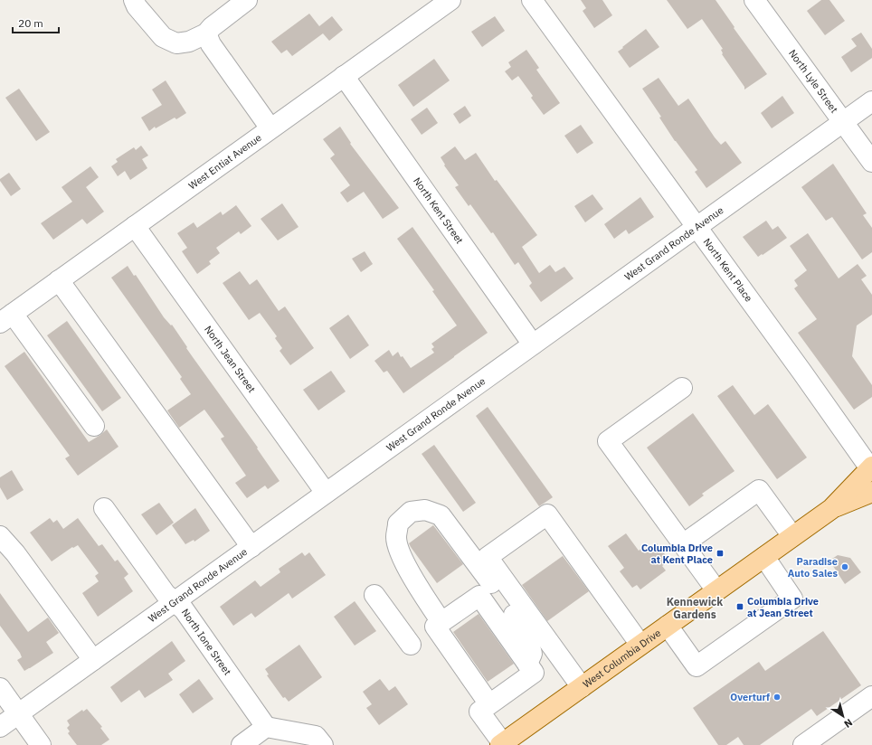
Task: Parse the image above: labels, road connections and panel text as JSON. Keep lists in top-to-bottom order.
{
  "streets": {
    "main road": ["West Columbia Drive"],
    "street": [
      "North Lyle Street",
      "West Entiat Avenue",
      "North Kent Street",
      "West Grand Ronde Avenue",
      "North Kent Place",
      "North Jean Street",
      "North Ione Street"
    ]
  },
  "crossings": [
    ["North Lyle Street", "West Grand Ronde Avenue"],
    ["West Entiat Avenue", "North Kent Street"],
    ["West Entiat Avenue", "North Jean Street"],
    ["North Kent Street", "West Grand Ronde Avenue"],
    ["West Grand Ronde Avenue", "North Kent Place"],
    ["West Grand Ronde Avenue", "North Jean Street"],
    ["West Grand Ronde Avenue", "North Ione Street"],
    ["North Kent Place", "West Columbia Drive"]
  ],
  "districts": ["Kennewick Gardens"],
  "places": {
    "transit": ["Columbia Drive at Kent Place", "Columbia Drive at Jean Street"],
    "other": ["Paradise Auto Sales", "Overturf"]
  },
  "scale_bar": "20 m",
  "north": "bottom right"
}
